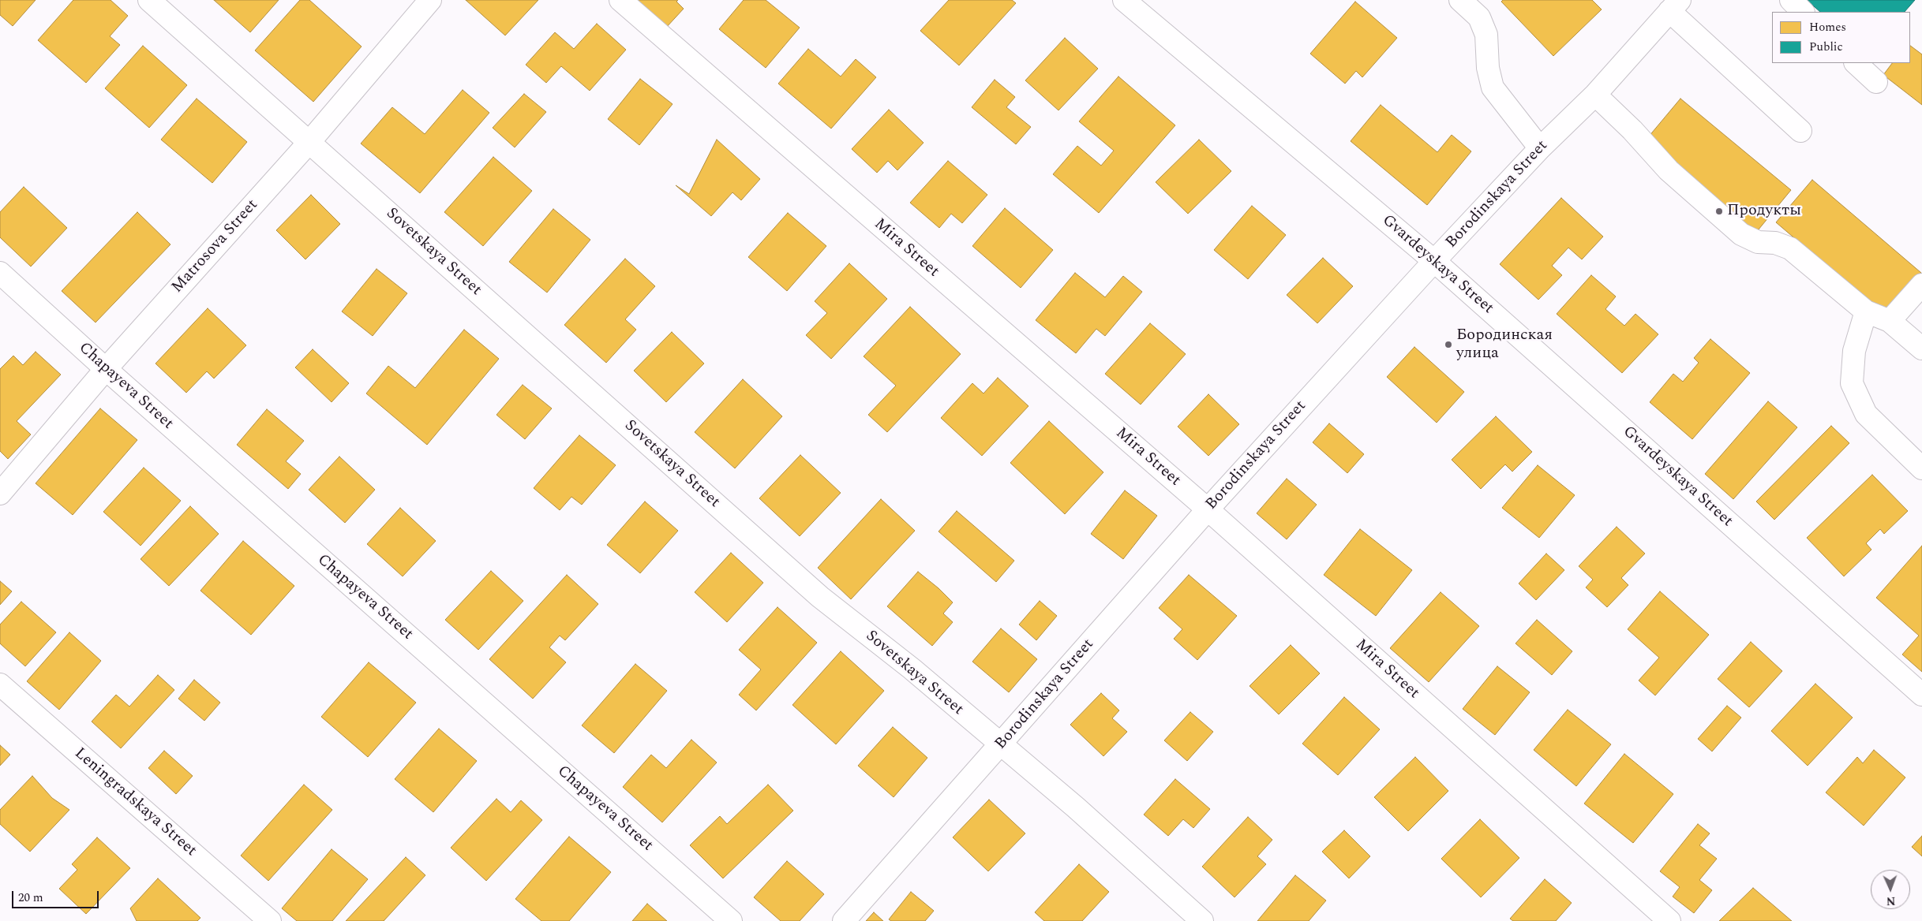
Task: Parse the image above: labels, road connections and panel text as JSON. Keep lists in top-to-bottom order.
{
  "streets": {
    "street": [
      "Borodinskaya Street",
      "Matrosova Street",
      "Mira Street",
      "Sovetskaya Street",
      "Gvardeyskaya Street",
      "Chapayeva Street",
      "Leningradskaya Street"
    ]
  },
  "crossings": [
    ["Borodinskaya Street", "Mira Street"],
    ["Borodinskaya Street", "Sovetskaya Street"],
    ["Borodinskaya Street", "Gvardeyskaya Street"],
    ["Matrosova Street", "Sovetskaya Street"],
    ["Matrosova Street", "Chapayeva Street"]
  ],
  "places": ["Продукты", "Бородинская улица"],
  "legend": ["Homes", "Public"],
  "scale_bar": "20 m",
  "north": "bottom"
}
